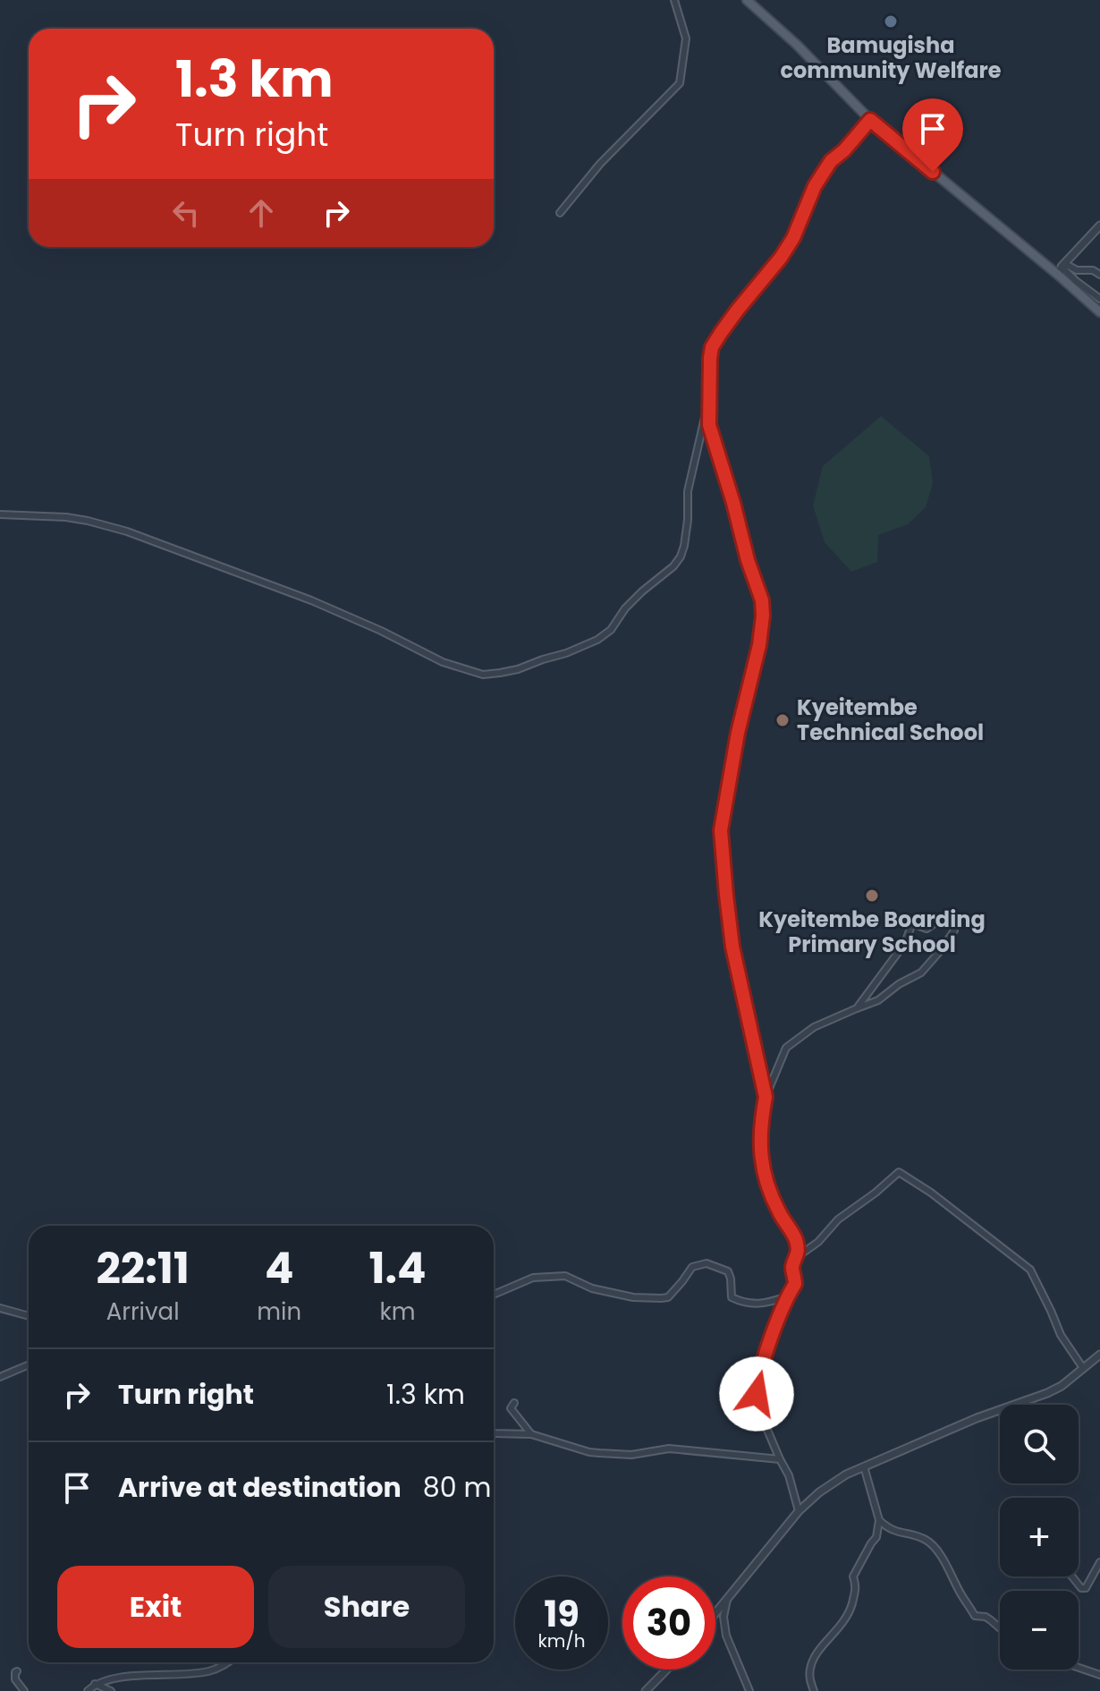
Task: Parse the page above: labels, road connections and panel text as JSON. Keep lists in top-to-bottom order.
{
  "places": ["Bamugisha community Welfare", "Kyeitembe Technical School", "Kyeitembe Boarding Primary School"],
  "page": {
    "turn": ["1.3 km", "Turn right"],
    "eta": [
      "22:11",
      "Arrival",
      "4",
      "min",
      "1.4",
      "km"
    ],
    "list": [
      {
        "name": "Turn right",
        "value": "1.3 km"
      },
      {
        "name": "Arrive at destination",
        "value": "80 m"
      }
    ],
    "map_buttons": ["+", "−"],
    "buttons": ["Exit", "Share"],
    "speed": "19 km/h",
    "limit": "30"
  }
}
